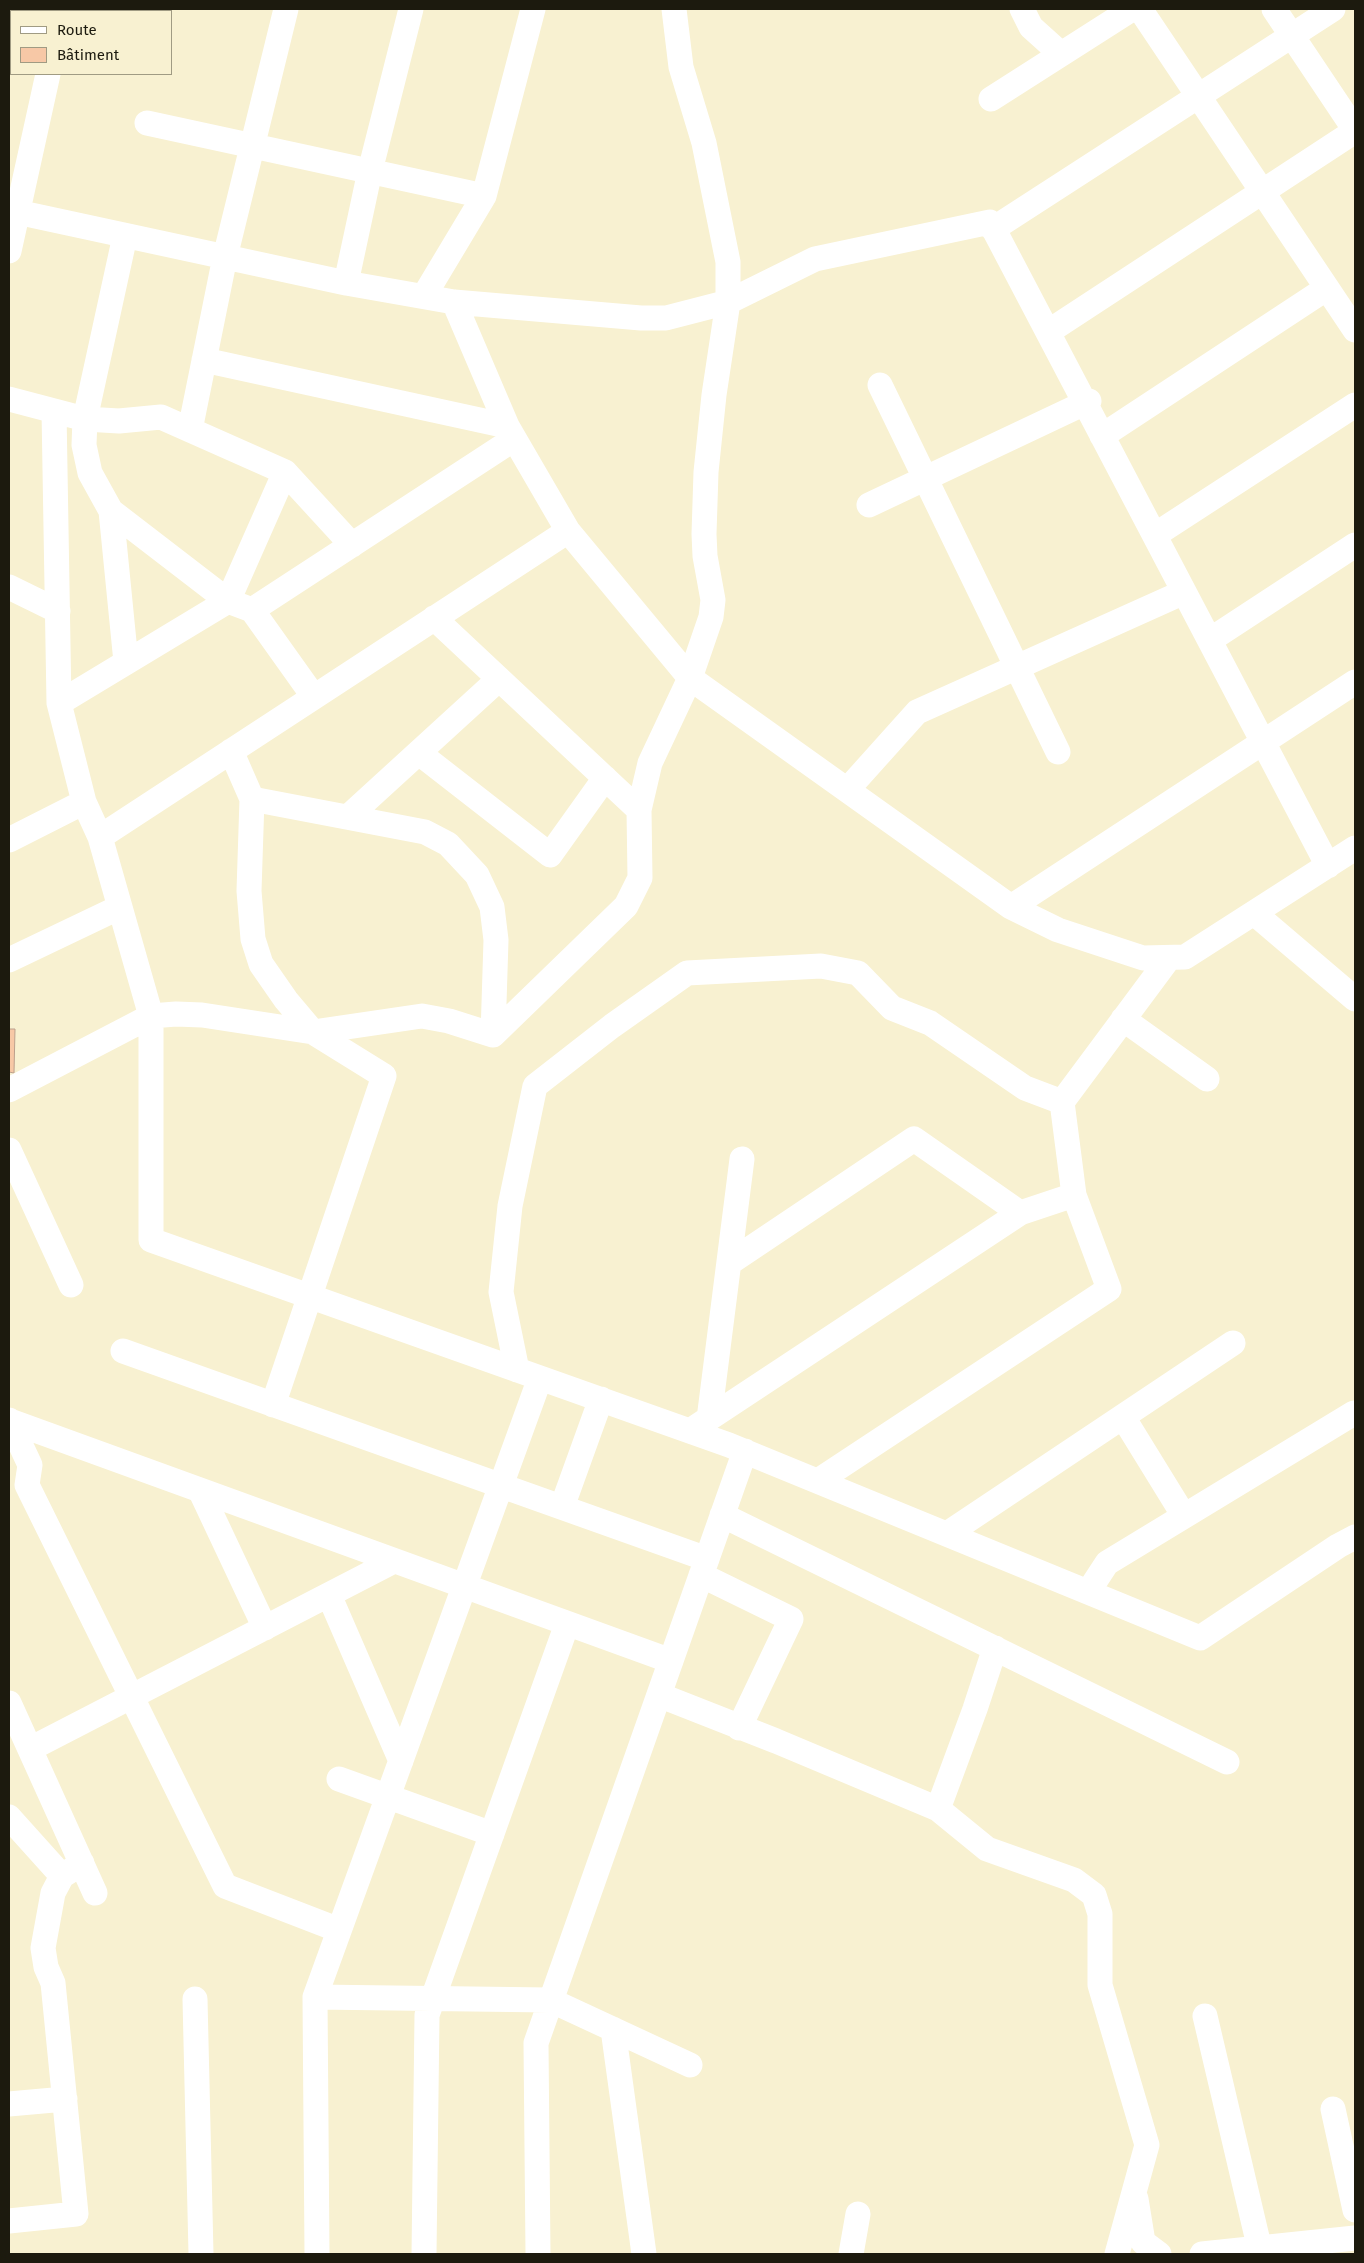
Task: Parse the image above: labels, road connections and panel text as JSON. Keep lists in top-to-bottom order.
{
  "legend": ["Route", "Bâtiment"]
}
